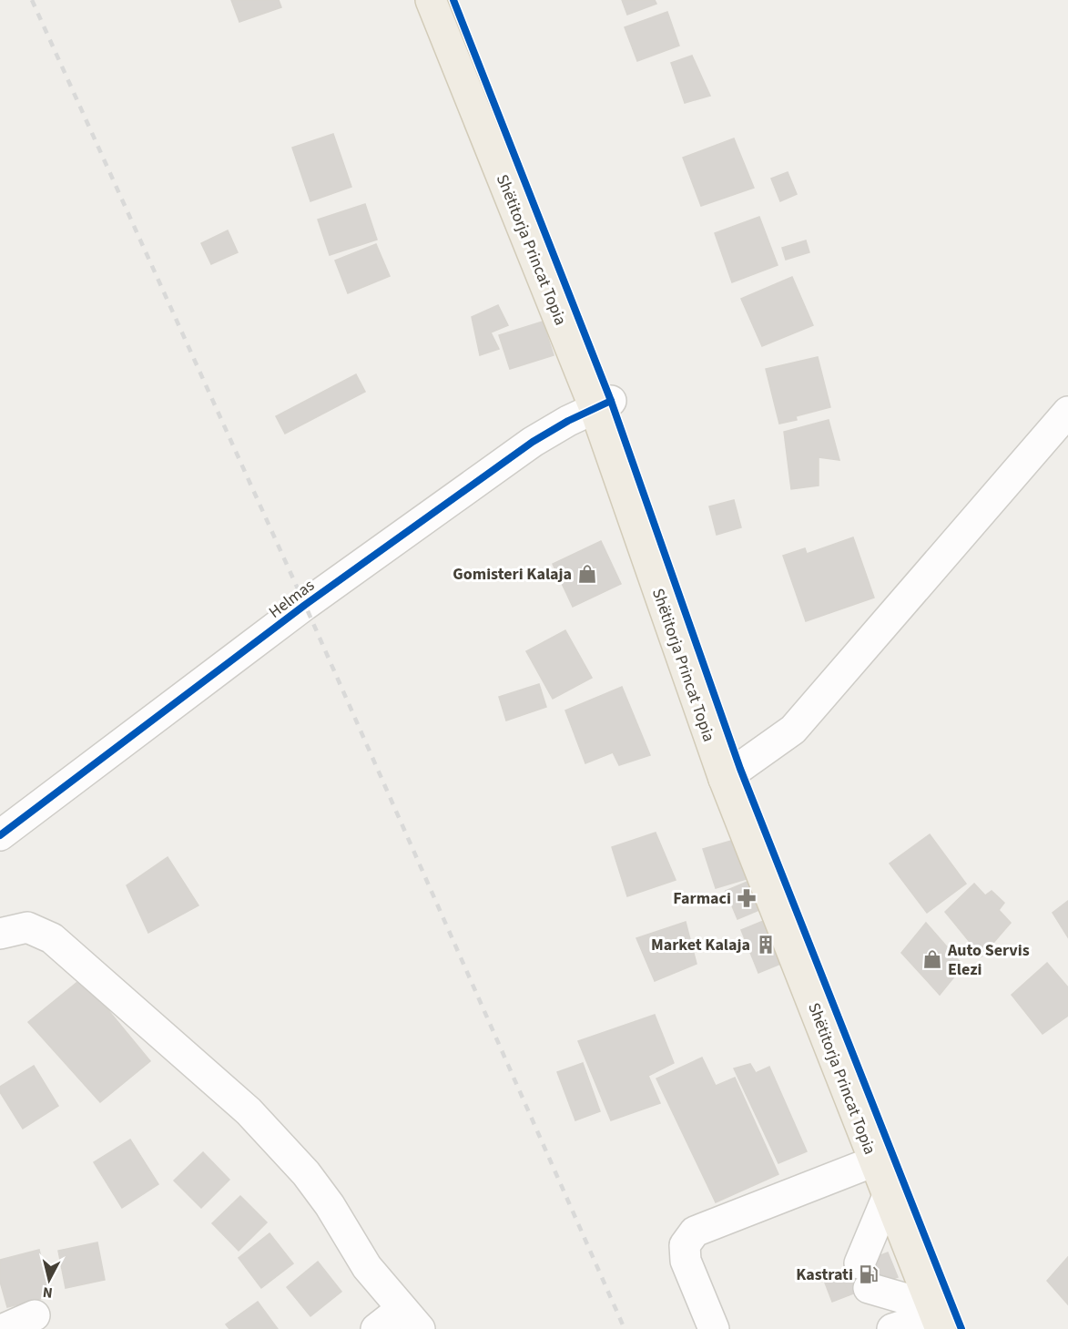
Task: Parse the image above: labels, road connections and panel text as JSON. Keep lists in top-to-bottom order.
{
  "streets": {
    "main road": ["Shëtitorja Princat Topia"],
    "street": ["Helmas"]
  },
  "crossings": [
    ["Shëtitorja Princat Topia", "Helmas"]
  ],
  "places": {
    "shop": ["Gomisteri Kalaja", "Auto Servis Elezi"],
    "pharmacy": ["Farmaci"],
    "building": ["Market Kalaja"],
    "fuel station": ["Kastrati"]
  },
  "north": "bottom"
}
